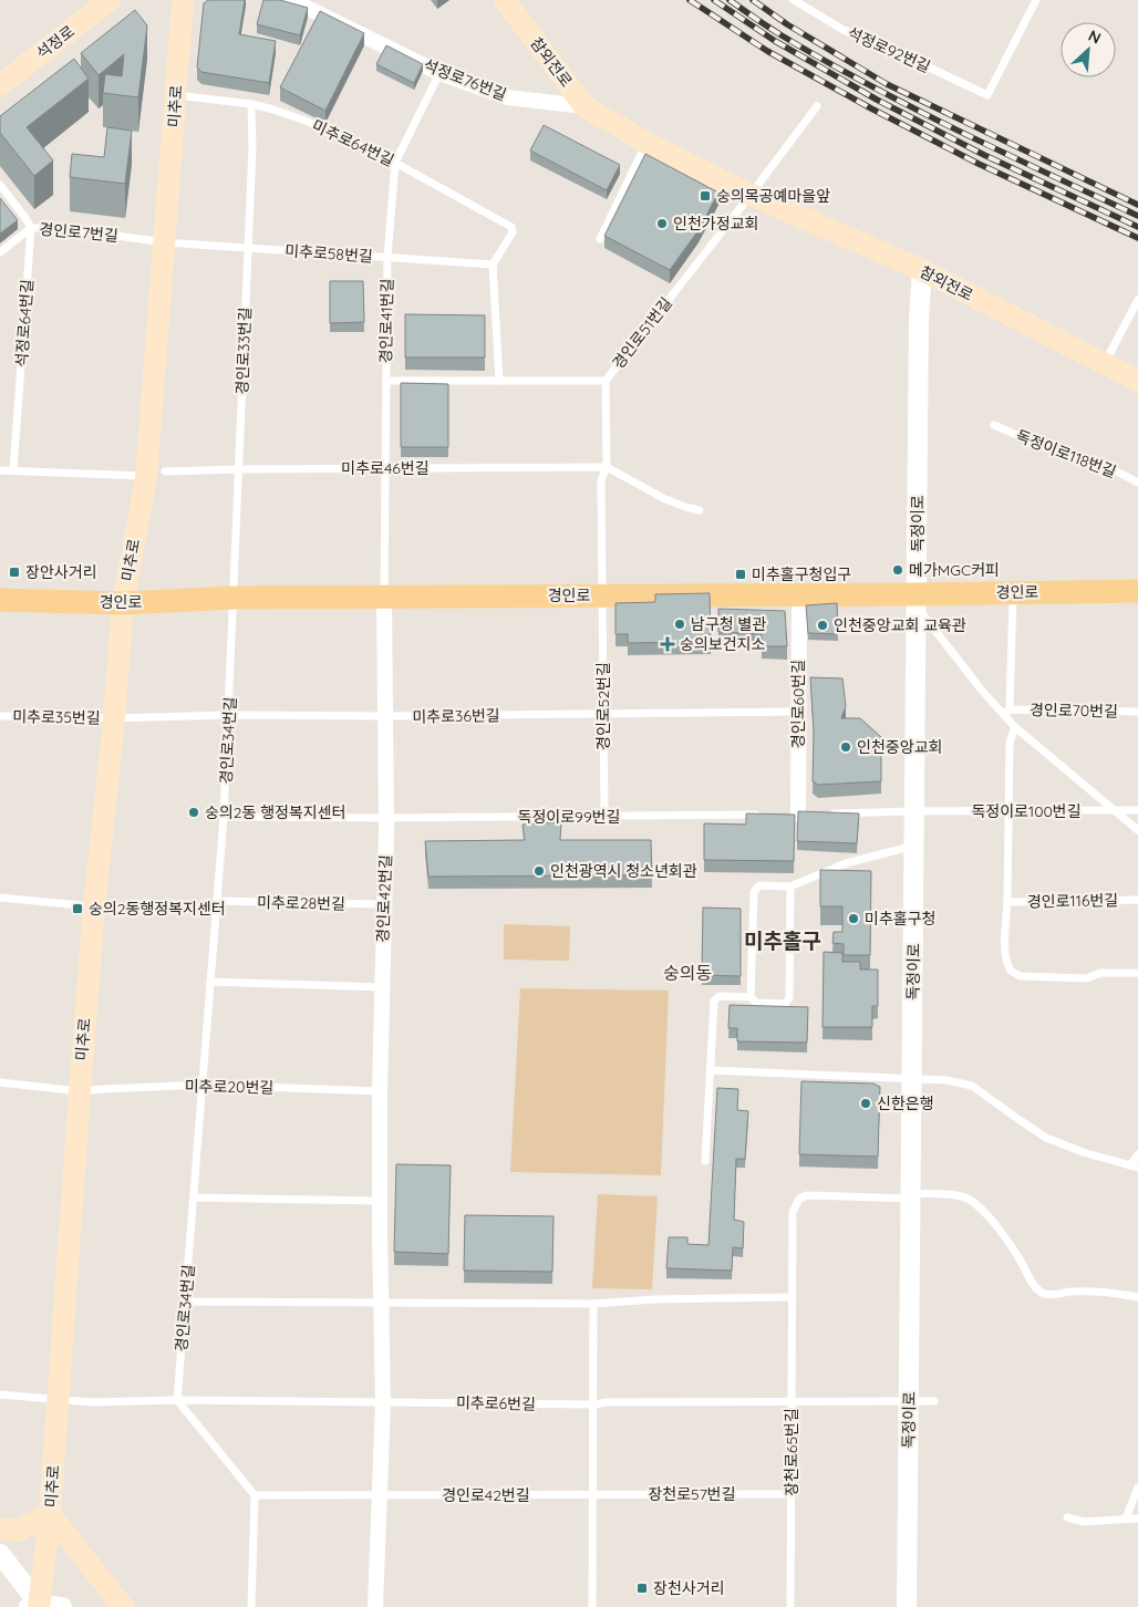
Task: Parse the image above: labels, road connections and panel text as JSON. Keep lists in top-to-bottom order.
{
  "streets": {
    "main road": [
      "석정로",
      "참외전로",
      "미추로",
      "경인로"
    ],
    "street": [
      "석정로76번길",
      "독정이로",
      "경인로60번길",
      "경인로42번길"
    ],
    "lane": [
      "석정로92번길",
      "미추로64번길",
      "경인로7번길",
      "미추로58번길",
      "경인로41번길",
      "석정로64번길",
      "경인로51번길",
      "경인로33번길",
      "독정이로118번길",
      "미추로46번길",
      "경인로52번길",
      "경인로70번길",
      "미추로36번길",
      "미추로35번길",
      "경인로34번길",
      "독정이로100번길",
      "독정이로99번길",
      "경인로116번길",
      "미추로28번길",
      "미추로20번길",
      "미추로6번길",
      "장천로65번길",
      "장천로57번길"
    ]
  },
  "crossings": [
    ["참외전로", "석정로76번길"],
    ["참외전로", "경인로51번길"],
    ["참외전로", "독정이로"],
    ["석정로76번길", "경인로41번길"],
    ["미추로", "미추로64번길"],
    ["미추로", "경인로7번길"],
    ["미추로", "미추로58번길"],
    ["미추로", "미추로46번길"],
    ["미추로", "경인로"],
    ["미추로", "미추로36번길"],
    ["미추로", "미추로35번길"],
    ["미추로", "미추로20번길"],
    ["미추로", "미추로6번길"],
    ["미추로64번길", "미추로58번길"],
    ["미추로64번길", "경인로41번길"],
    ["미추로64번길", "경인로33번길"],
    ["경인로7번길", "미추로58번길"],
    ["경인로7번길", "석정로64번길"],
    ["미추로58번길", "경인로41번길"],
    ["미추로58번길", "경인로33번길"],
    ["경인로41번길", "경인로51번길"],
    ["경인로41번길", "미추로46번길"],
    ["경인로41번길", "경인로"],
    ["경인로41번길", "경인로42번길"],
    ["경인로51번길", "미추로46번길"],
    ["경인로51번길", "경인로"],
    ["경인로51번길", "경인로52번길"],
    ["경인로33번길", "미추로46번길"],
    ["경인로33번길", "경인로"],
    ["경인로33번길", "경인로34번길"],
    ["독정이로", "경인로"],
    ["독정이로", "경인로70번길"],
    ["독정이로", "독정이로100번길"],
    ["독정이로", "미추로6번길"],
    ["독정이로", "장천로65번길"],
    ["경인로", "경인로60번길"],
    ["경인로", "경인로52번길"],
    ["경인로", "경인로70번길"],
    ["경인로", "경인로34번길"],
    ["경인로", "경인로42번길"],
    ["경인로60번길", "미추로36번길"],
    ["경인로52번길", "미추로36번길"],
    ["경인로52번길", "독정이로99번길"],
    ["경인로70번길", "독정이로100번길"],
    ["경인로70번길", "경인로116번길"],
    ["미추로36번길", "미추로35번길"],
    ["미추로36번길", "경인로34번길"],
    ["미추로36번길", "경인로42번길"],
    ["경인로34번길", "독정이로99번길"],
    ["경인로34번길", "미추로28번길"],
    ["경인로34번길", "미추로20번길"],
    ["경인로34번길", "미추로6번길"],
    ["독정이로99번길", "경인로42번길"],
    ["경인로42번길", "미추로28번길"],
    ["경인로42번길", "미추로20번길"],
    ["경인로42번길", "미추로6번길"],
    ["경인로42번길", "장천로57번길"],
    ["미추로6번길", "장천로65번길"],
    ["장천로65번길", "장천로57번길"]
  ],
  "districts": ["미추홀구", "숭의동"],
  "places": {
    "transit": [
      "숭의목공예마을앞",
      "장안사거리",
      "미추홀구청입구",
      "숭의2동행정복지센터",
      "장천사거리"
    ],
    "other": [
      "인천가정교회",
      "메가MGC커피",
      "남구청 별관",
      "인천중앙교회 교육관",
      "인천중앙교회",
      "숭의2동 행정복지센터",
      "인천광역시 청소년회관",
      "미추홀구청",
      "신한은행"
    ],
    "health": ["숭의보건지소"]
  },
  "north": "top right"
}
